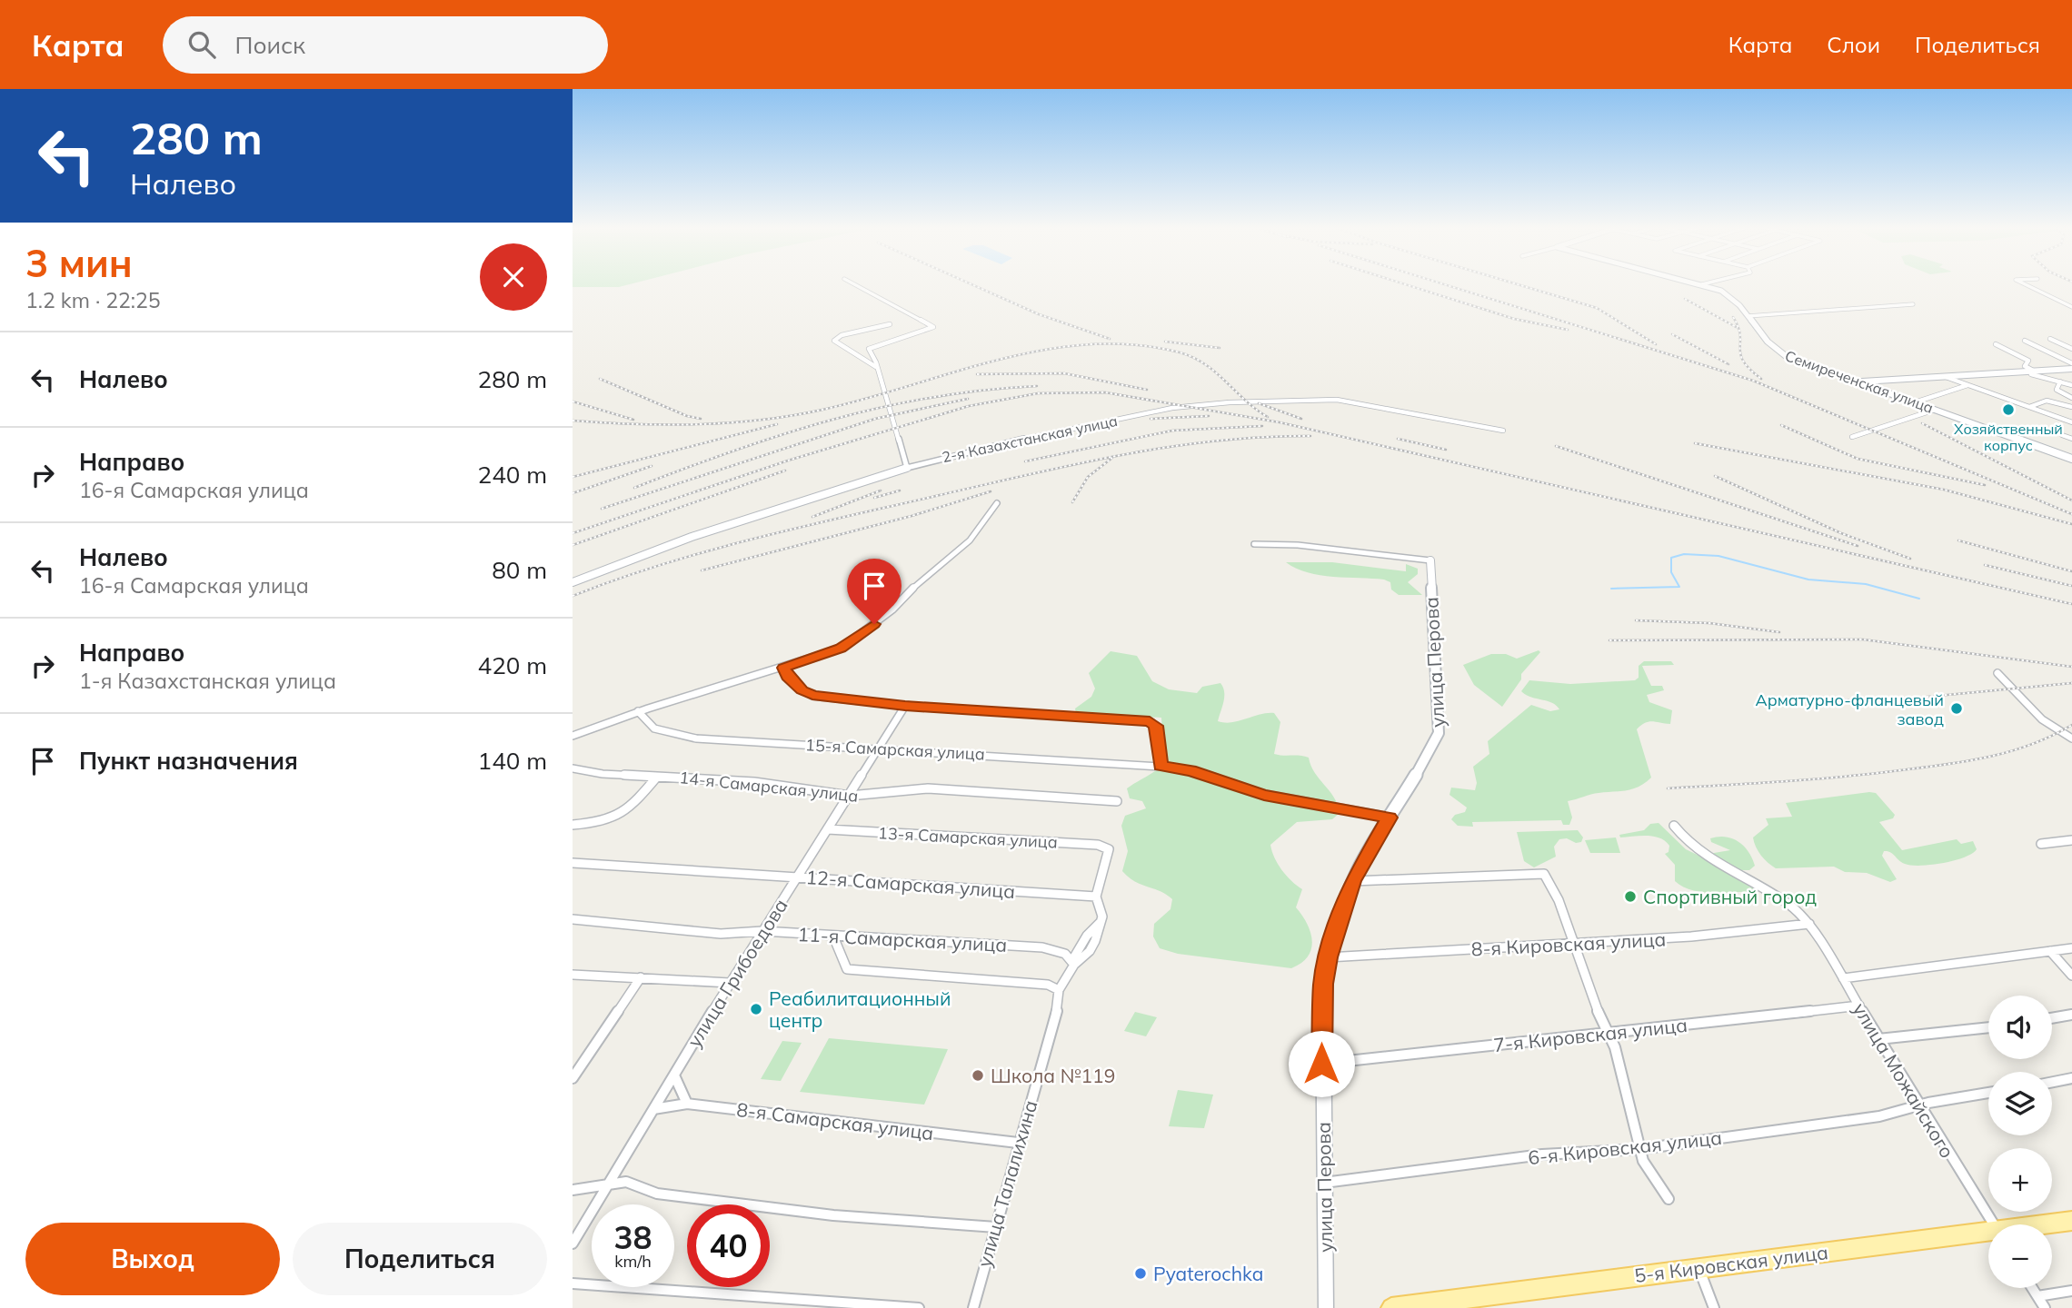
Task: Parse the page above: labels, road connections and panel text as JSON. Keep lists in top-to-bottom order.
{
  "streets": {
    "main road": ["5-я Кировская улица"],
    "street": [
      "Семиреченская улица",
      "2-я Казахстанская улица",
      "улица Перова",
      "15-я Самарская улица",
      "14-я Самарская улица",
      "13-я Самарская улица",
      "12-я Самарская улица",
      "11-я Самарская улица",
      "8-я Кировская улица",
      "улица Грибоедова",
      "7-я Кировская улица",
      "улица Можайского",
      "8-я Самарская улица",
      "6-я Кировская улица",
      "улица Талалихина"
    ]
  },
  "crossings": [
    ["улица Перова", "15-я Самарская улица"],
    ["улица Перова", "8-я Кировская улица"],
    ["улица Перова", "7-я Кировская улица"],
    ["улица Перова", "6-я Кировская улица"],
    ["15-я Самарская улица", "улица Грибоедова"],
    ["14-я Самарская улица", "улица Грибоедова"],
    ["13-я Самарская улица", "улица Грибоедова"],
    ["13-я Самарская улица", "улица Талалихина"],
    ["12-я Самарская улица", "улица Грибоедова"],
    ["12-я Самарская улица", "улица Талалихина"],
    ["11-я Самарская улица", "улица Грибоедова"],
    ["11-я Самарская улица", "улица Талалихина"],
    ["8-я Кировская улица", "улица Можайского"],
    ["улица Грибоедова", "8-я Самарская улица"],
    ["7-я Кировская улица", "улица Можайского"],
    ["улица Можайского", "6-я Кировская улица"],
    ["8-я Самарская улица", "улица Талалихина"]
  ],
  "places": [
    "Хозяйственный корпус",
    "Арматурно-фланцевый завод",
    "Спортивный город",
    "Реабилитационный центр",
    "Школа №119",
    "Pyaterochka"
  ],
  "page": {
    "header": "Карта",
    "search": "Поиск",
    "nav": ["Карта", "Слои", "Поделиться"],
    "turn": ["280 m", "Налево"],
    "heading": ["3 мин", "1.2 km · 22:25"],
    "list": [
      {
        "name": "Налево",
        "value": "280 m"
      },
      {
        "name": "Направо",
        "note": "16-я Самарская улица",
        "value": "240 m"
      },
      {
        "name": "Налево",
        "note": "16-я Самарская улица",
        "value": "80 m"
      },
      {
        "name": "Направо",
        "note": "1-я Казахстанская улица",
        "value": "420 m"
      },
      {
        "name": "Пункт назначения",
        "value": "140 m"
      }
    ],
    "map_buttons": ["+", "−"],
    "speed": "38 km/h",
    "limit": "40",
    "buttons": ["Выход", "Поделиться"]
  }
}
